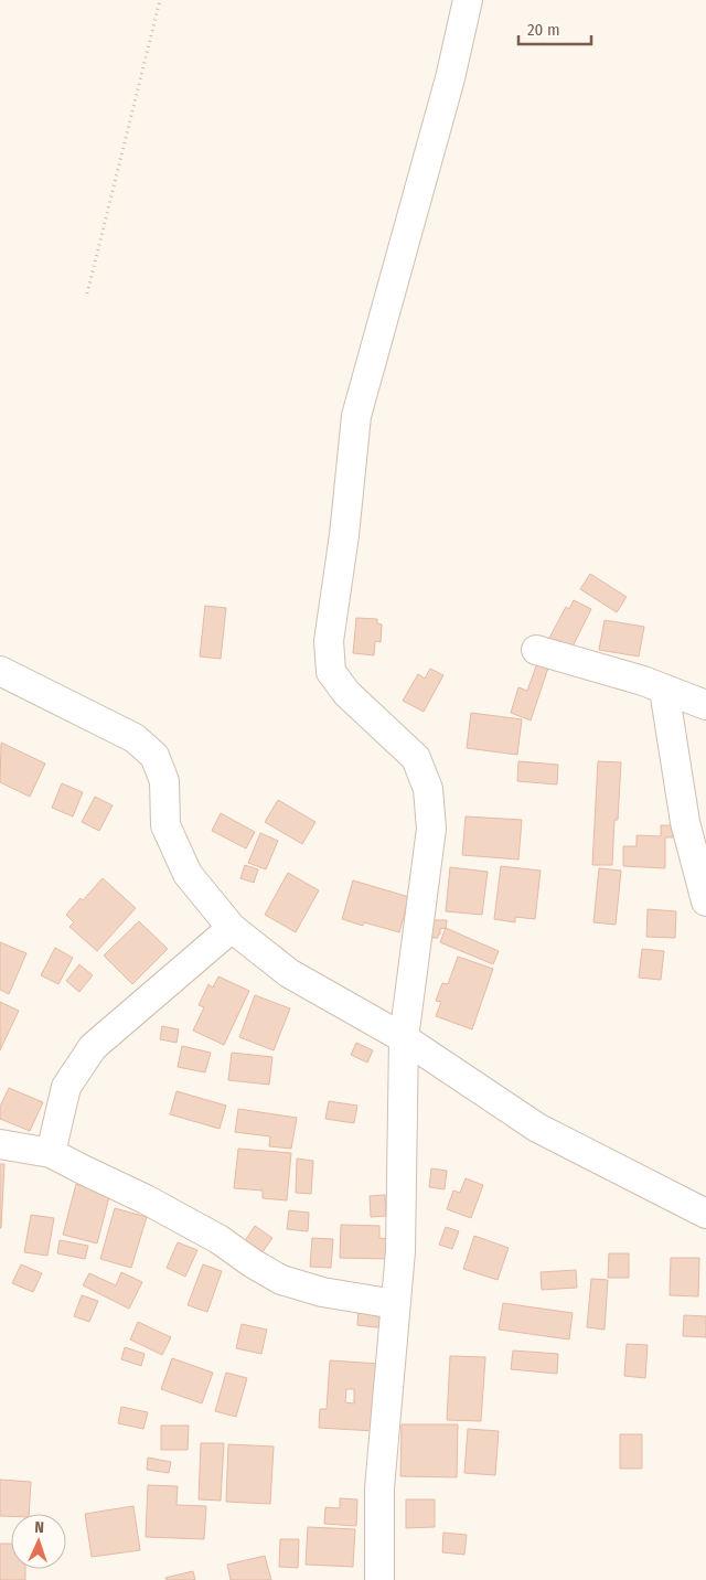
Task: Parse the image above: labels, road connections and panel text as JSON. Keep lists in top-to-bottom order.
{
  "scale_bar": "20 m",
  "north": "top"
}
